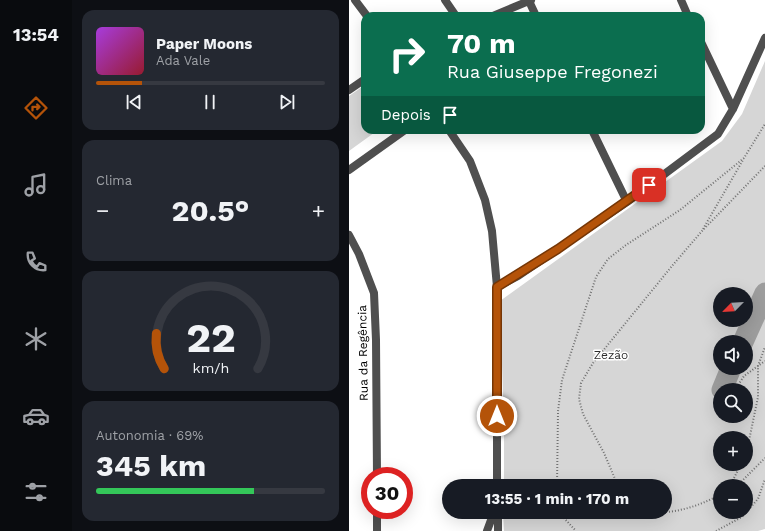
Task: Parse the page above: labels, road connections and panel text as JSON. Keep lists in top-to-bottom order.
{
  "streets": {
    "street": ["Rua da Regência"]
  },
  "parks": ["Zezão"],
  "north": "bottom left",
  "page": {
    "tabs": "13:54",
    "turn": ["70 m", "Rua Giuseppe Fregonezi"],
    "song": ["Paper Moons", "Ada Vale"],
    "then": "Depois",
    "tile": [
      "Clima",
      ["Autonomia · 69%", "345 km"]
    ],
    "heat": ["−", "20.5°", "+"],
    "map_buttons": ["+", "−"],
    "limit": "30",
    "trip": "13:55 · 1 min · 170 m",
    "gauge": ["22", "km/h"]
  }
}
